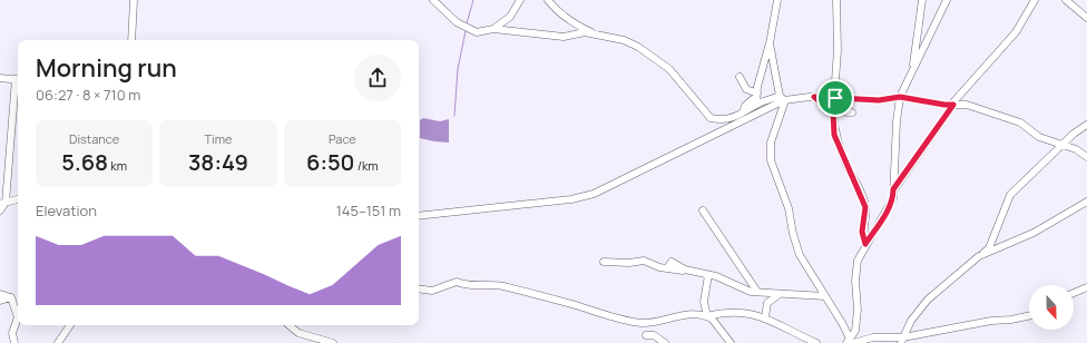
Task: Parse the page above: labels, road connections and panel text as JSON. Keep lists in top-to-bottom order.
{
  "north": "bottom",
  "page": {
    "heading": ["Morning run", "06:27 · 8 × 710 m"],
    "stats": [
      ["Distance", "5.68 km"],
      ["Time", "38:49"],
      ["Pace", "6:50 /km"]
    ],
    "chart": ["Elevation", "145–151 m"]
  }
}
